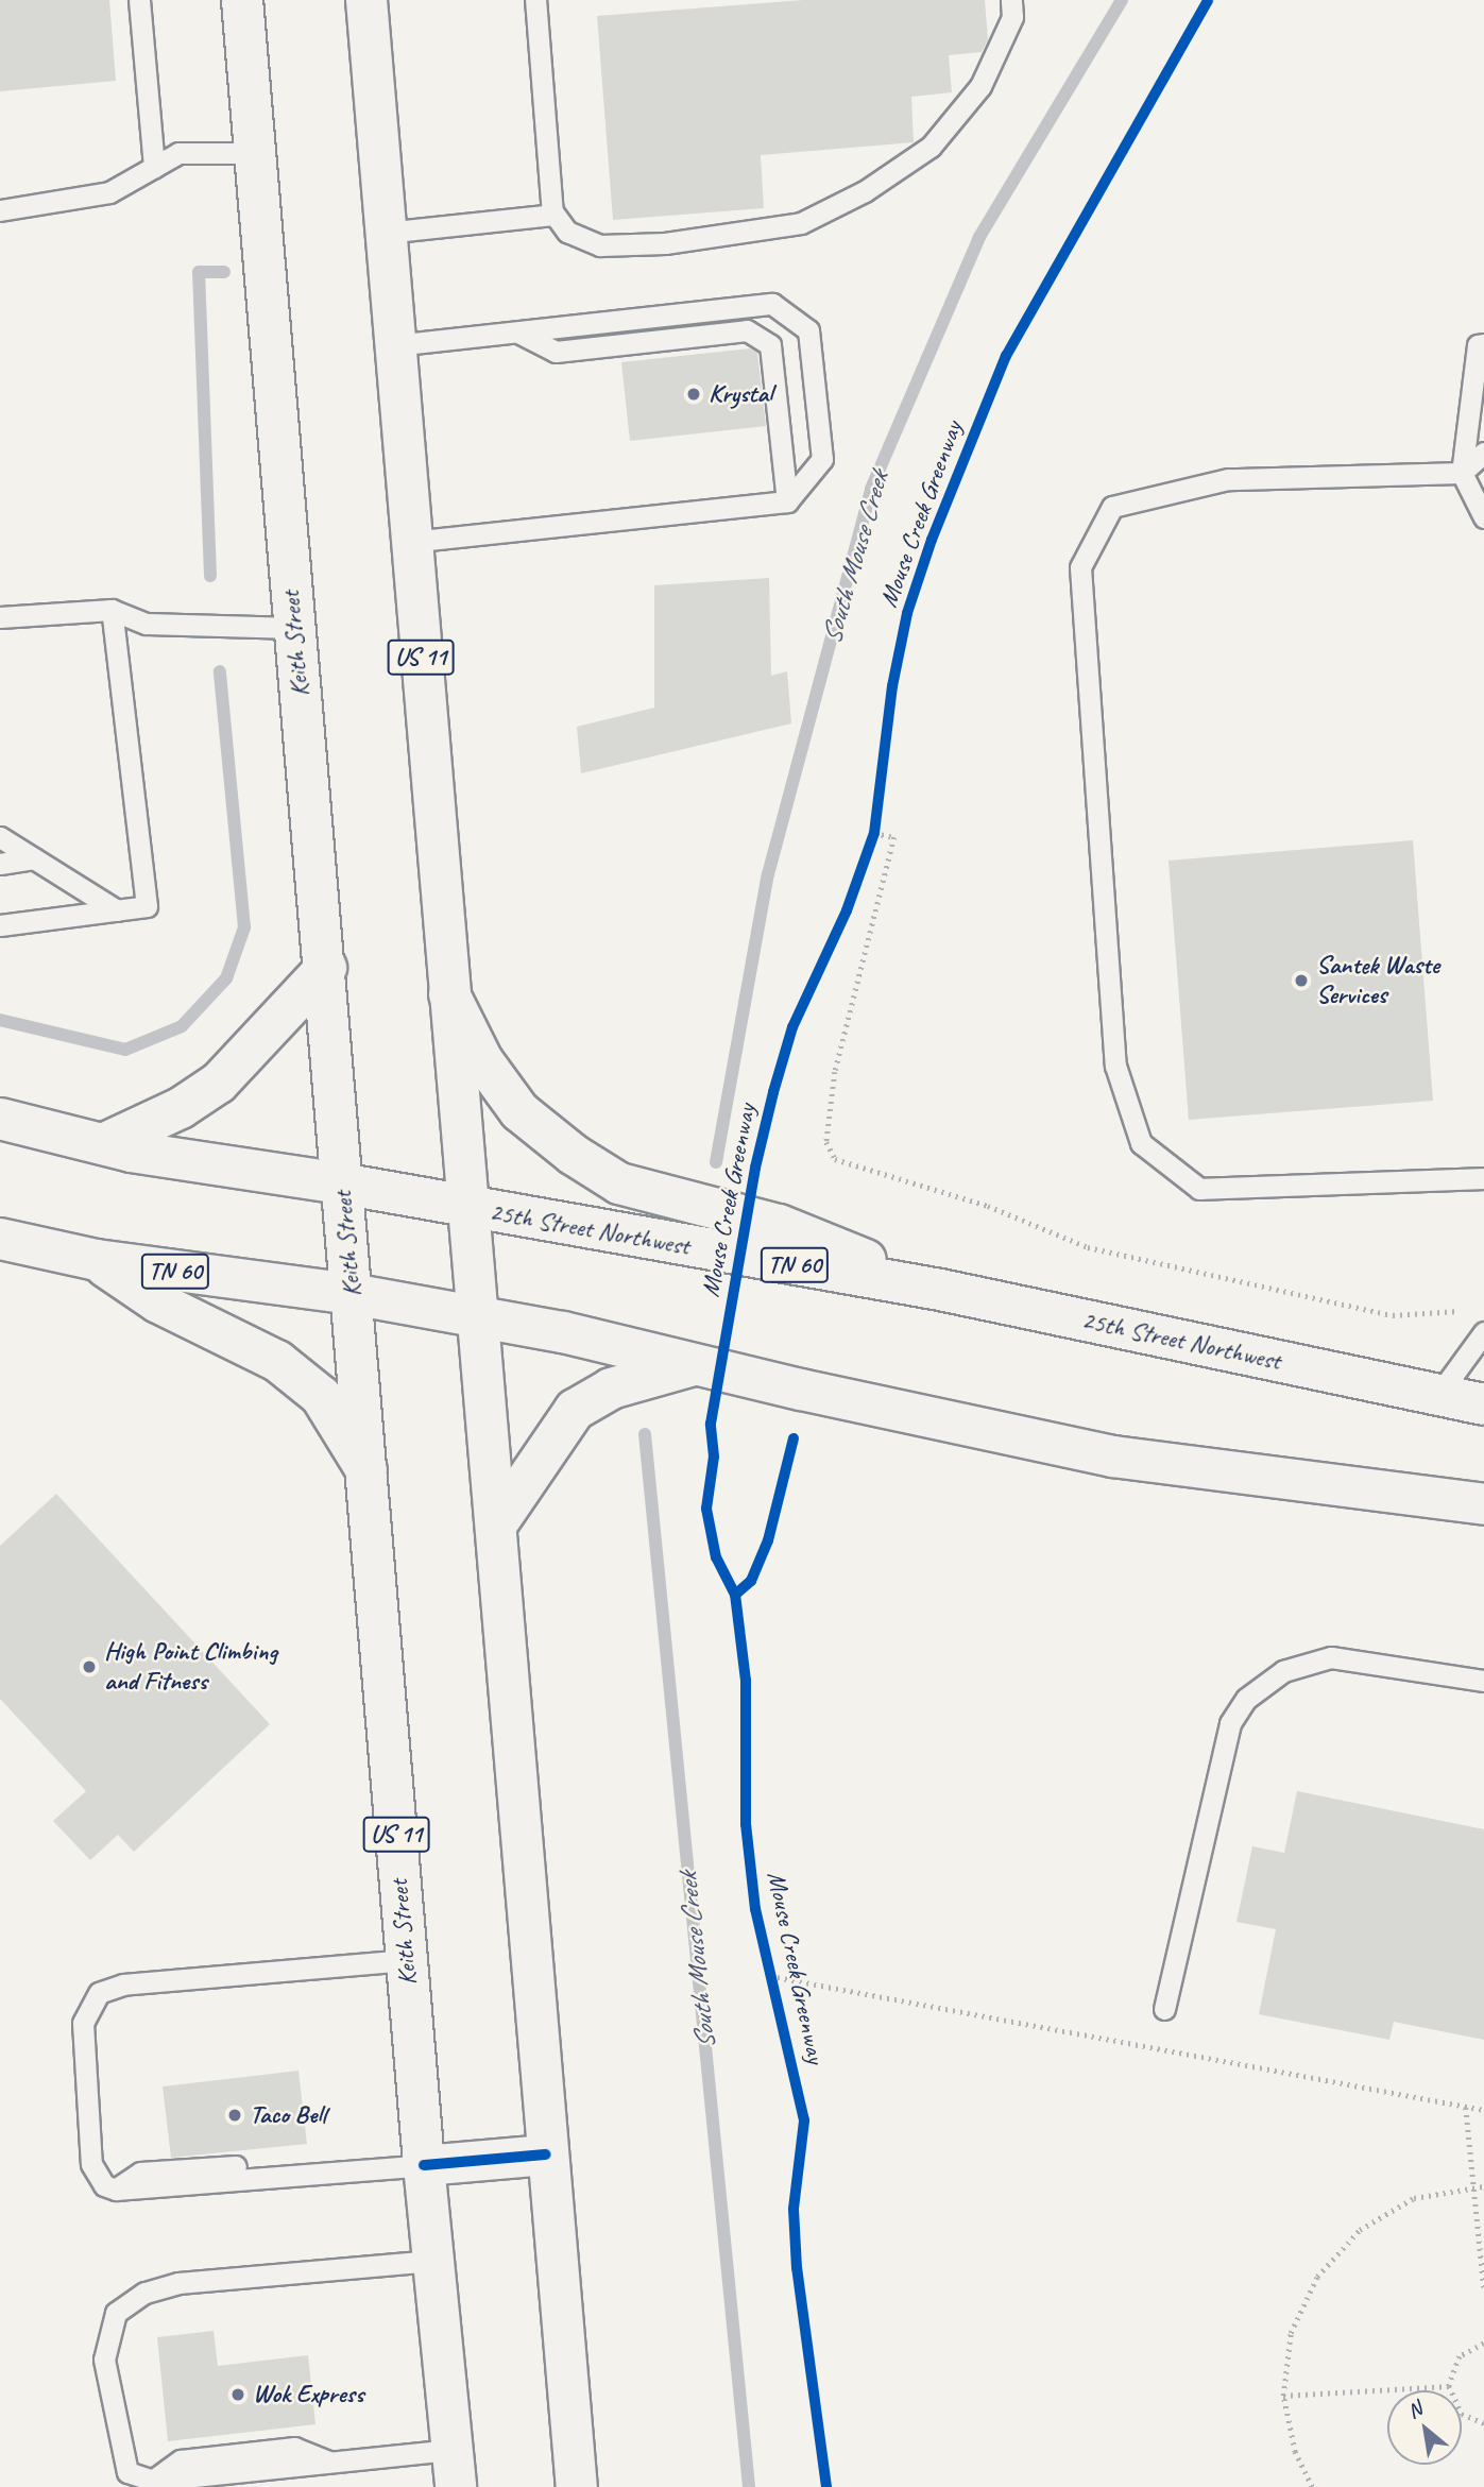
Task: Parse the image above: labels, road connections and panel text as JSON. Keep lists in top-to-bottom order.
{
  "streets": {
    "main road": [
      "Keith Street",
      "US 11",
      "25th Street Northwest",
      "TN 60"
    ],
    "cycle path": ["Mouse Creek Greenway"]
  },
  "crossings": [
    ["Keith Street", "25th Street Northwest"],
    ["Keith Street", "TN 60"],
    ["US 11", "25th Street Northwest"],
    ["US 11", "TN 60"]
  ],
  "water": ["South Mouse Creek"],
  "places": [
    "Krystal",
    "Santek Waste Services",
    "High Point Climbing and Fitness",
    "Taco Bell",
    "Wok Express"
  ],
  "north": "top left"
}
